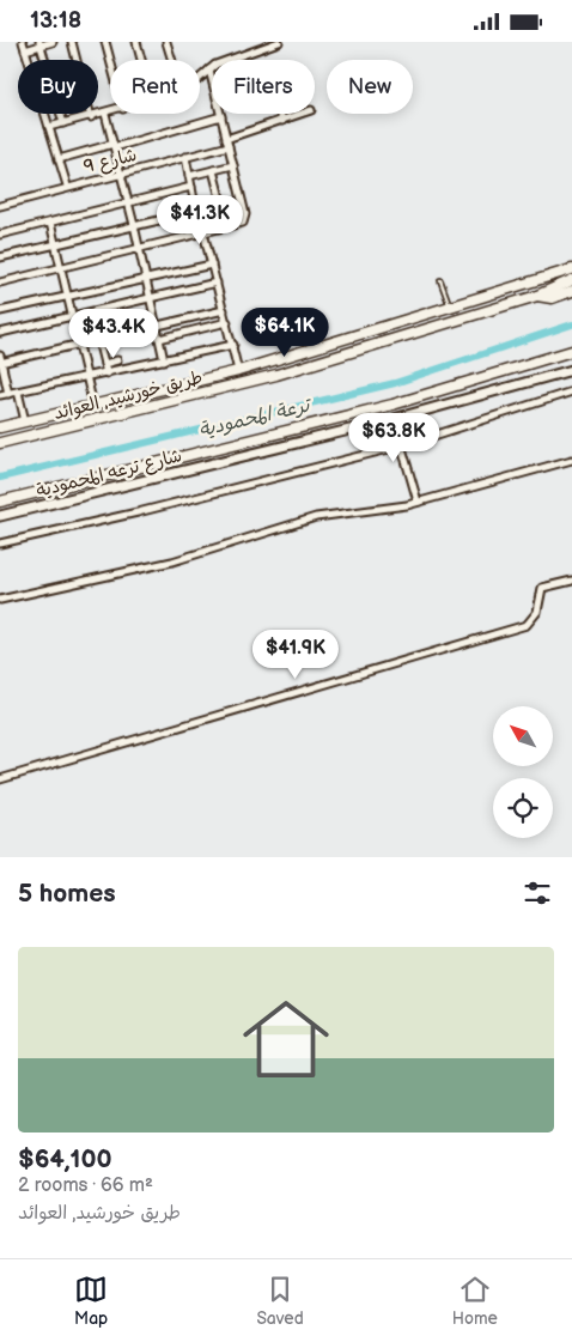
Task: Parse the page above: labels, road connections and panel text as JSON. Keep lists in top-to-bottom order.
{
  "streets": {
    "main road": ["طريق خورشيد, العوائد"],
    "street": ["شارع 9", "شارع ترعه المحمودية"]
  },
  "water": ["ترعة المحمودية"],
  "north": "top left",
  "page": {
    "status": "13:18",
    "chip": [
      "Buy",
      "Rent",
      "Filters",
      "New"
    ],
    "price": [
      "$41.3K",
      "$64.1K",
      "$43.4K",
      "$63.8K",
      "$41.9K"
    ],
    "heading": "5 homes",
    "list": [
      {
        "name": "$64,100",
        "note": "2 rooms · 66 m² · طريق خورشيد, العوائد"
      }
    ],
    "tabs": ["Map", "Saved", "Home"]
  }
}
